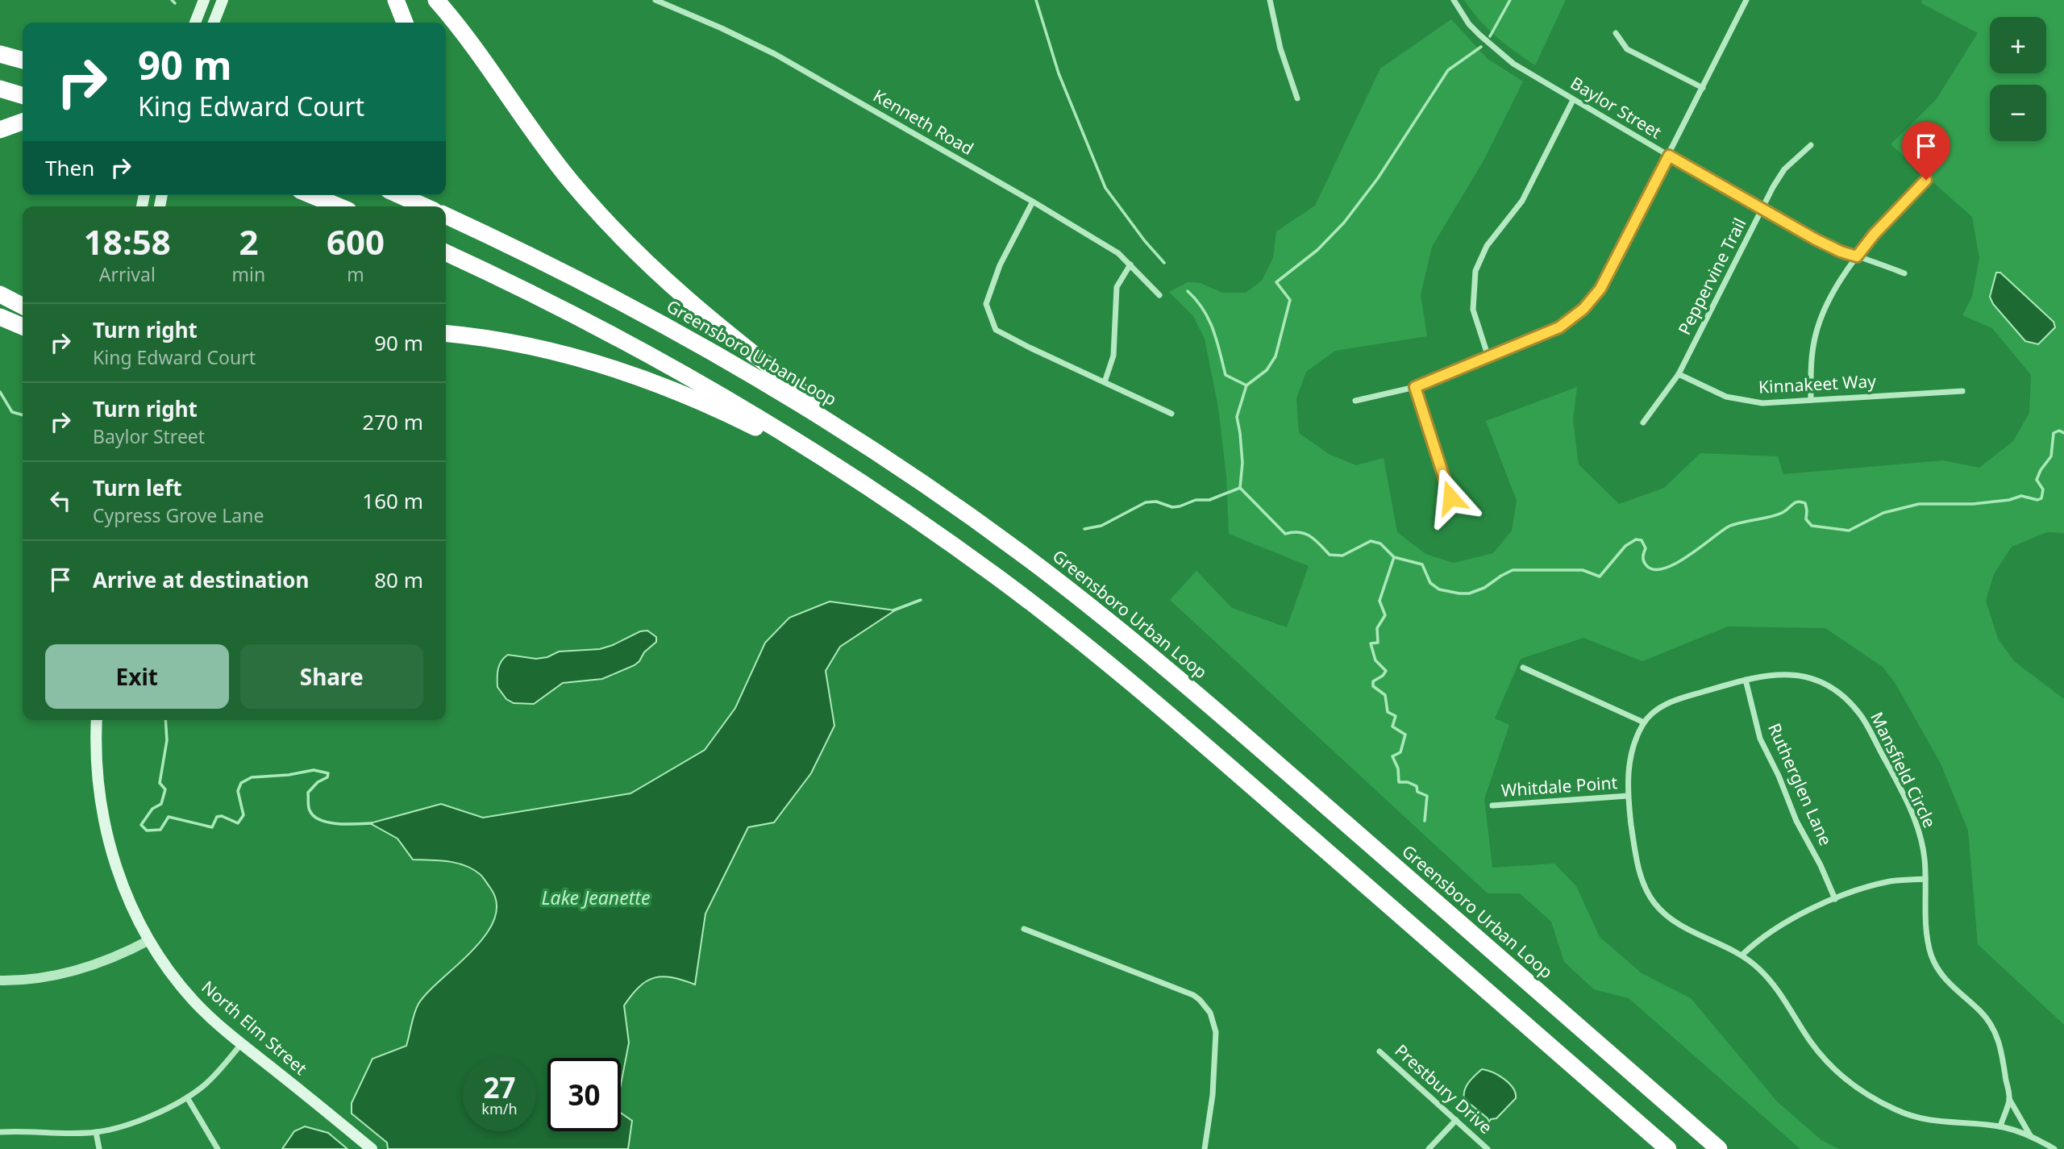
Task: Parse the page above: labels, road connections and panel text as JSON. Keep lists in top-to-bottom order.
{
  "streets": {
    "highway": ["Greensboro Urban Loop"],
    "main road": ["North Elm Street"],
    "street": [
      "Baylor Street",
      "Kenneth Road",
      "Peppervine Trail",
      "Kinnakeet Way",
      "Mansfield Circle",
      "Rutherglen Lane",
      "Whitdale Point",
      "Prestbury Drive"
    ]
  },
  "crossings": [
    ["Baylor Street", "Peppervine Trail"],
    ["Peppervine Trail", "Kinnakeet Way"],
    ["Mansfield Circle", "Rutherglen Lane"]
  ],
  "water": ["Lake Jeanette"],
  "page": {
    "map_buttons": ["+", "−"],
    "turn": ["90 m", "King Edward Court"],
    "then": "Then",
    "eta": [
      "18:58",
      "Arrival",
      "2",
      "min",
      "600",
      "m"
    ],
    "list": [
      {
        "name": "Turn right",
        "note": "King Edward Court",
        "value": "90 m"
      },
      {
        "name": "Turn right",
        "note": "Baylor Street",
        "value": "270 m"
      },
      {
        "name": "Turn left",
        "note": "Cypress Grove Lane",
        "value": "160 m"
      },
      {
        "name": "Arrive at destination",
        "value": "80 m"
      }
    ],
    "buttons": ["Exit", "Share"],
    "speed": "27 km/h",
    "limit": "30"
  }
}
